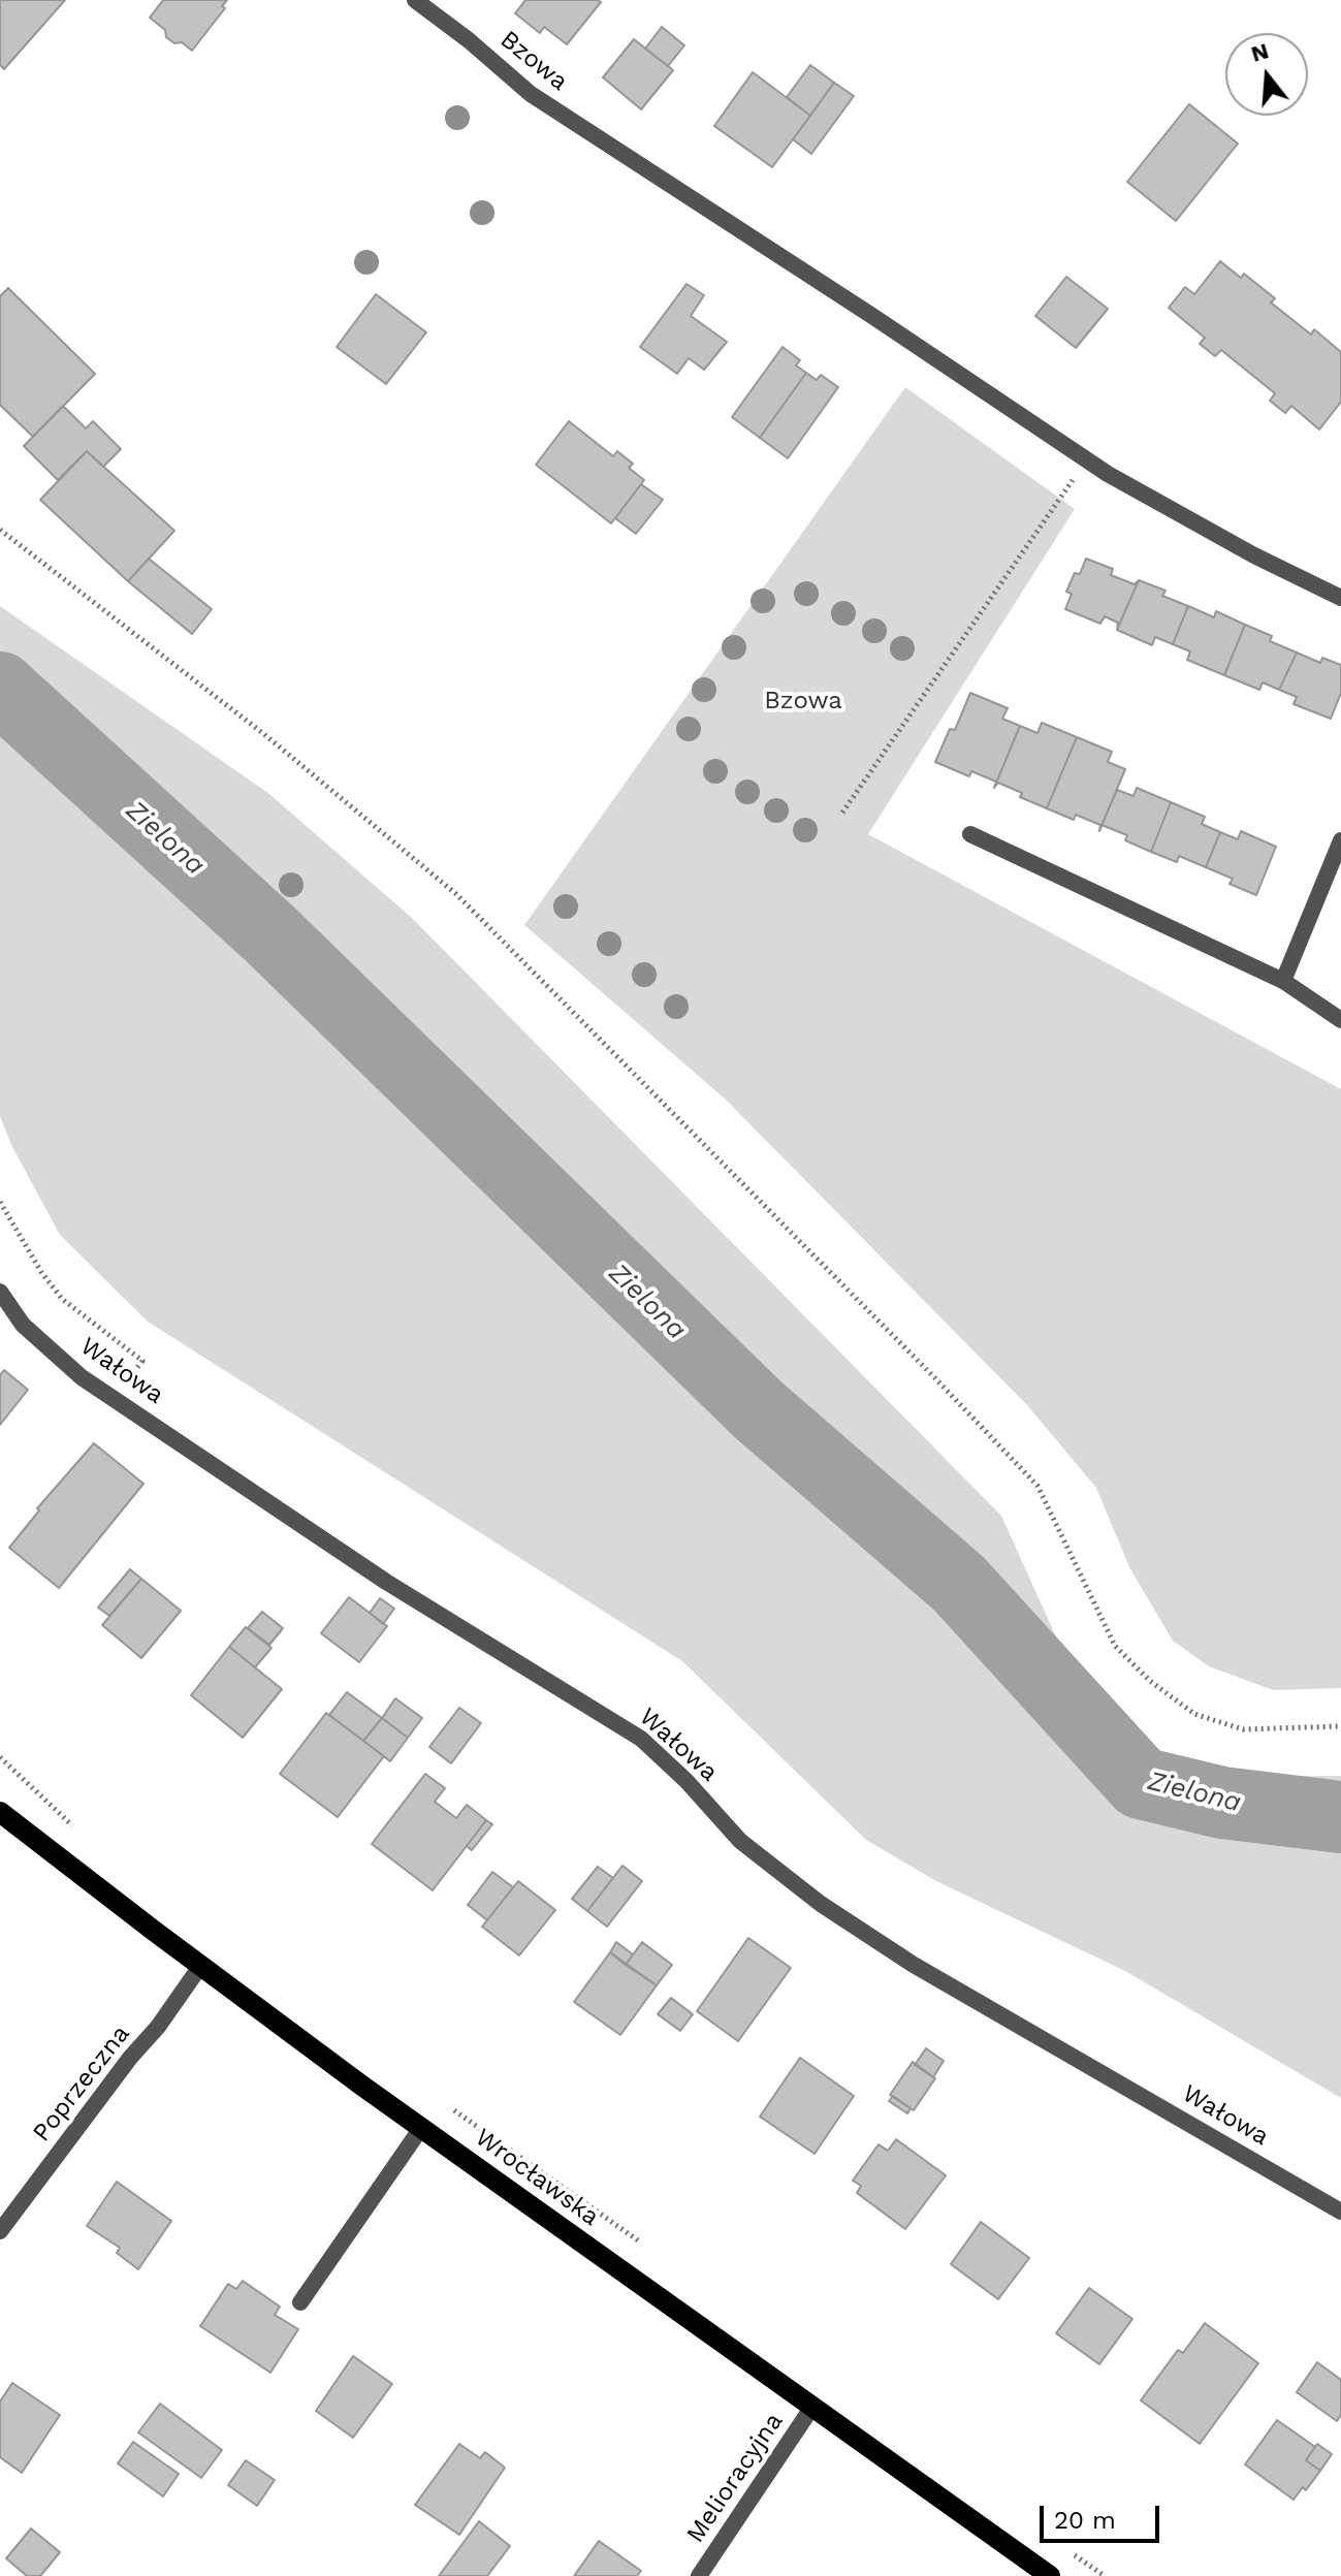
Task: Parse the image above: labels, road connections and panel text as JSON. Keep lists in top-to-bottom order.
{
  "streets": {
    "main road": ["Wrocławska"],
    "street": [
      "Bzowa",
      "Wałowa",
      "Poprzeczna",
      "Melioracyjna"
    ]
  },
  "crossings": [
    ["Poprzeczna", "Wrocławska"],
    ["Wrocławska", "Melioracyjna"]
  ],
  "water": ["Zielona"],
  "parks": ["Bzowa"],
  "scale_bar": "20 m",
  "north": "top"
}
